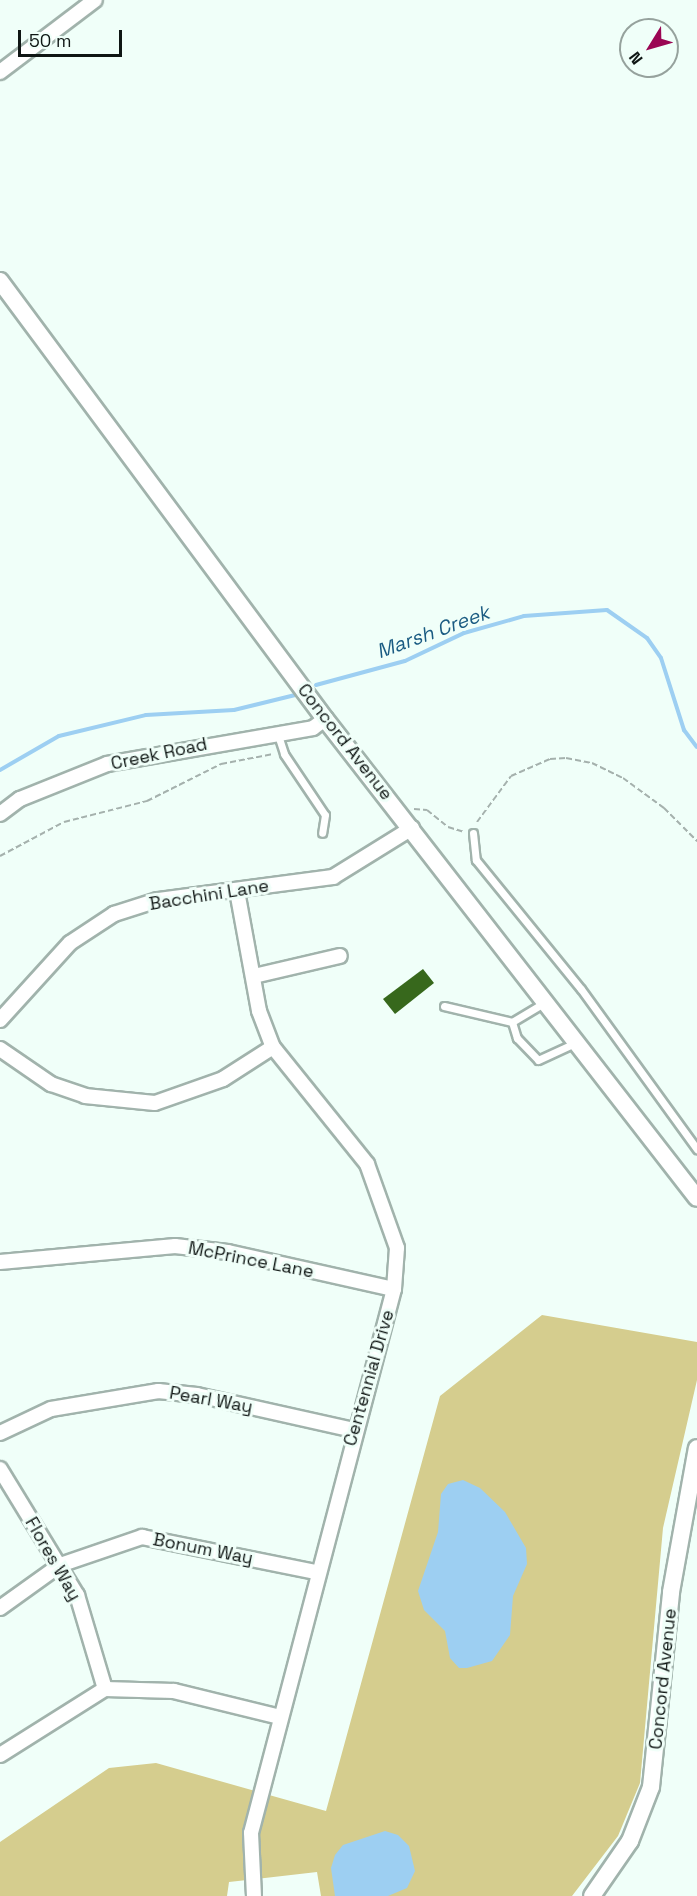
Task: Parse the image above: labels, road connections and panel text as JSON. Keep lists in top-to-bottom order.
{
  "streets": {
    "street": [
      "Concord Avenue",
      "Creek Road",
      "Bacchini Lane",
      "McPrince Lane",
      "Centennial Drive",
      "Pearl Way",
      "Bonum Way",
      "Flores Way"
    ]
  },
  "crossings": [
    ["Concord Avenue", "Creek Road"],
    ["Concord Avenue", "Bacchini Lane"],
    ["Bacchini Lane", "Centennial Drive"],
    ["McPrince Lane", "Centennial Drive"],
    ["Centennial Drive", "Pearl Way"],
    ["Centennial Drive", "Bonum Way"],
    ["Bonum Way", "Flores Way"]
  ],
  "water": ["Marsh Creek"],
  "scale_bar": "50 m",
  "north": "bottom left"
}
